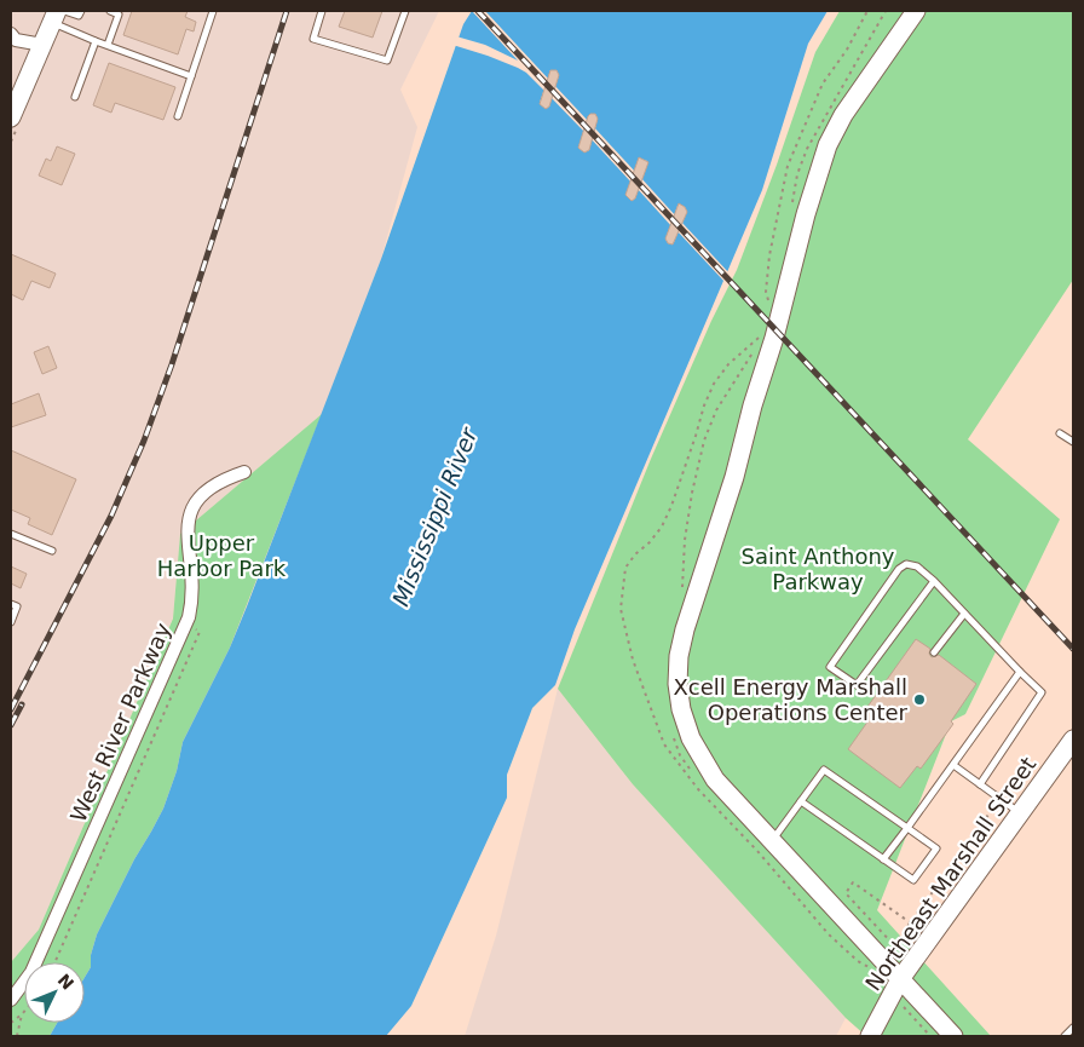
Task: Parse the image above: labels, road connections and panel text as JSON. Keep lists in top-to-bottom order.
{
  "streets": {
    "street": ["West River Parkway", "Northeast Marshall Street"]
  },
  "water": ["Mississippi River"],
  "parks": ["Upper Harbor Park", "Saint Anthony Parkway"],
  "places": ["Xcell Energy Marshall Operations Center"],
  "north": "top right"
}
